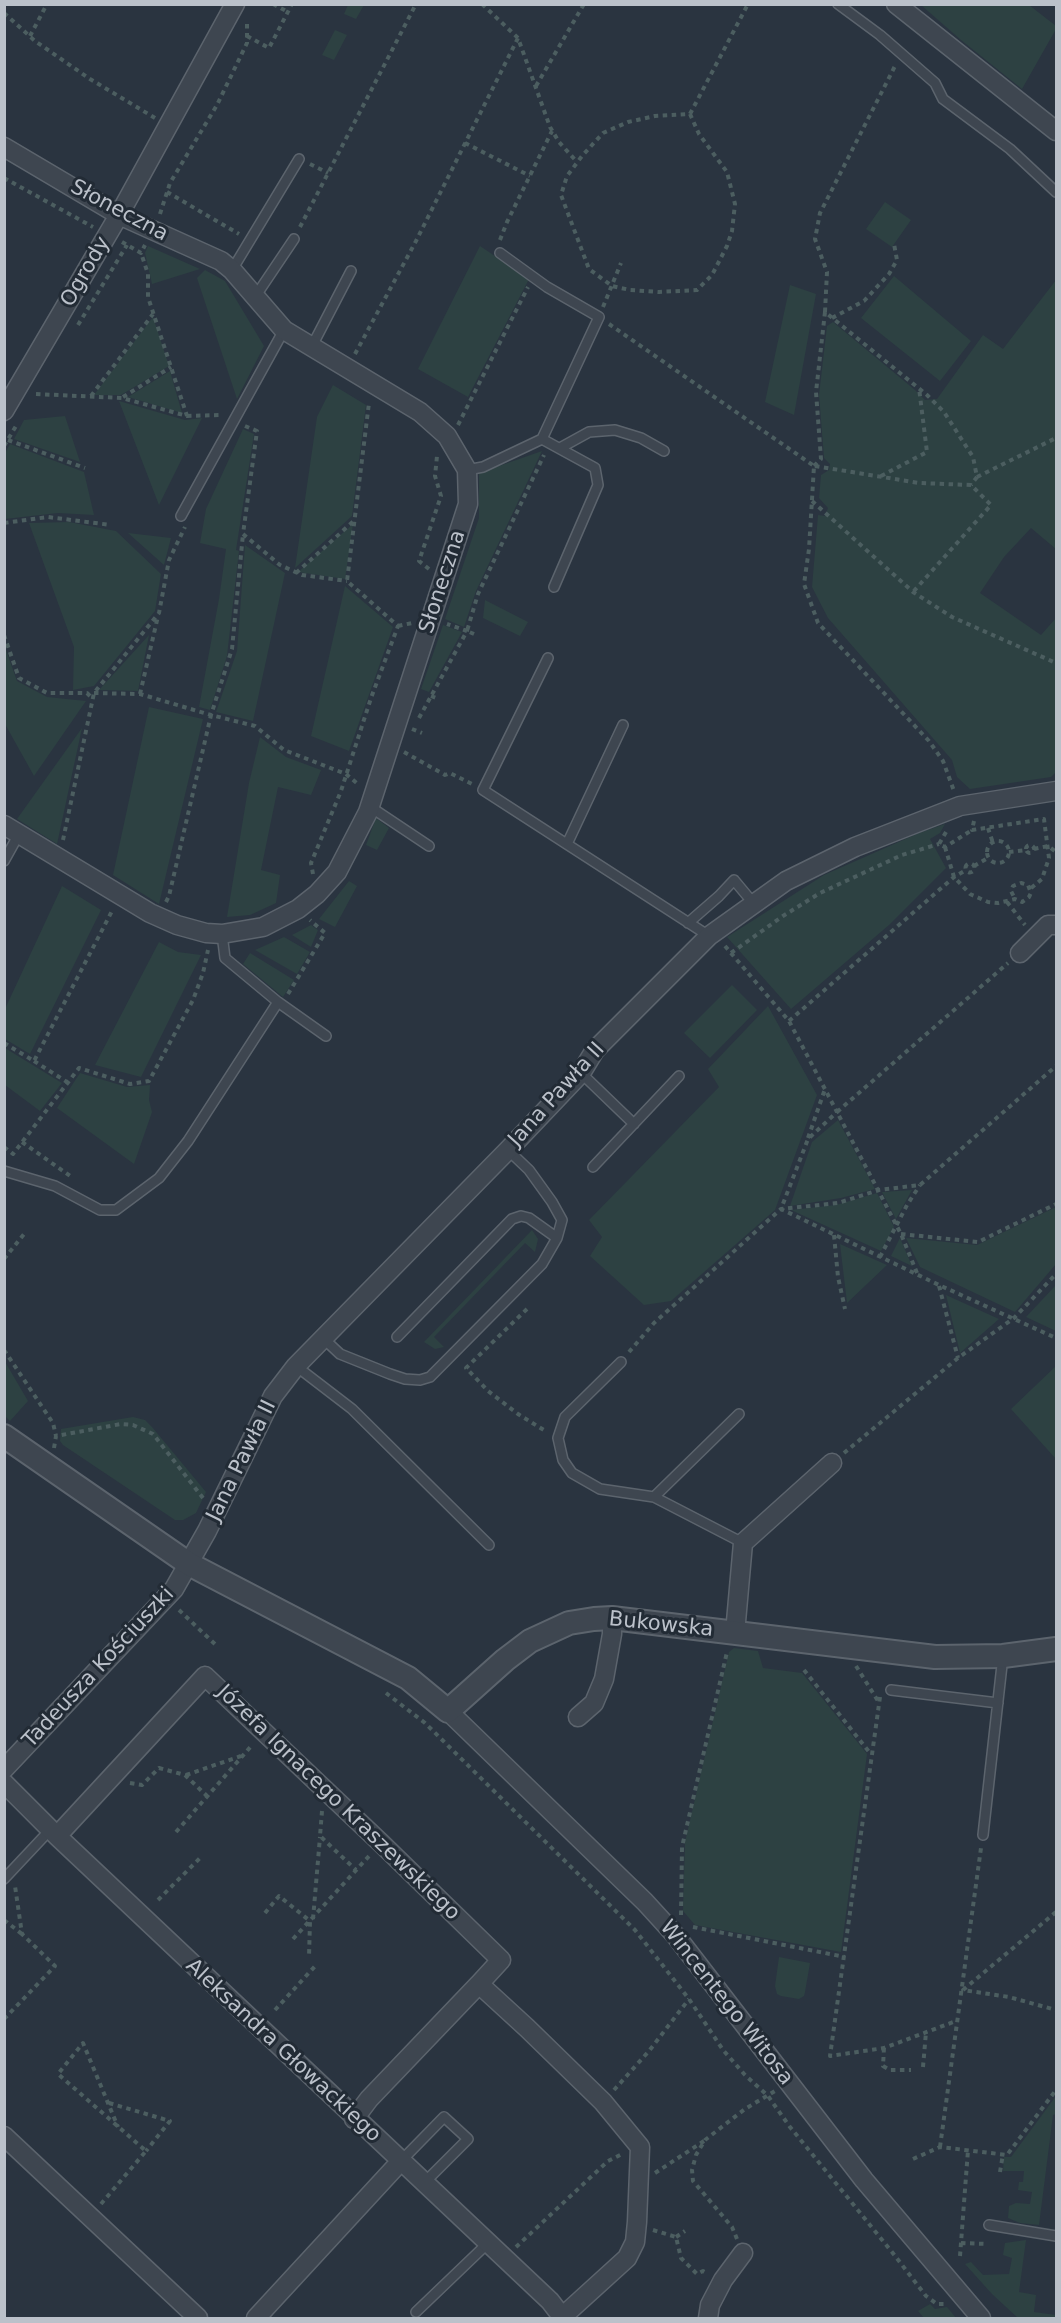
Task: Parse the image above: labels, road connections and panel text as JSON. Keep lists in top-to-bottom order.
{
  "streets": {
    "street": [
      "Słoneczna",
      "Ogrody",
      "Jana Pawła II",
      "Bukowska",
      "Tadeusza Kościuszki",
      "Józefa Ignacego Kraszewskiego",
      "Wincentego Witosa",
      "Aleksandra Głowackiego"
    ]
  },
  "crossings": [
    ["Słoneczna", "Ogrody"],
    ["Jana Pawła II", "Tadeusza Kościuszki"],
    ["Bukowska", "Wincentego Witosa"],
    ["Józefa Ignacego Kraszewskiego", "Aleksandra Głowackiego"]
  ]
}
